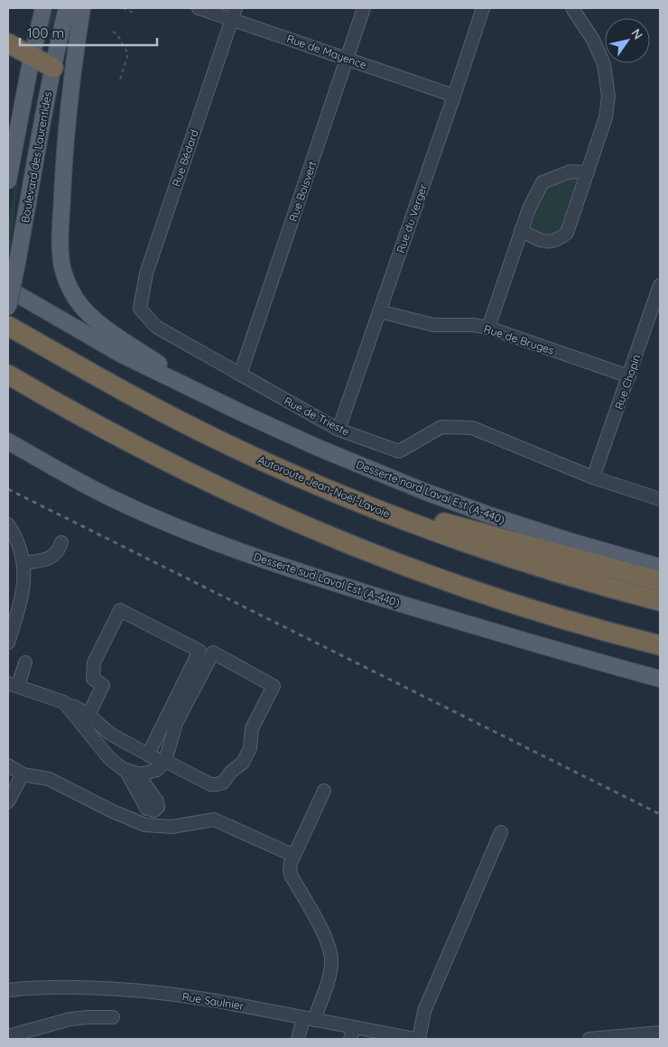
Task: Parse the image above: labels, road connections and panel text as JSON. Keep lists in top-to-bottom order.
{
  "streets": {
    "highway": ["Autoroute Jean-Noël-Lavoie"],
    "main road": ["Boulevard des Laurentides", "Desserte nord Laval Est (A-440)", "Desserte sud Laval Est (A-440)"],
    "street": [
      "Rue de Mayence",
      "Rue Bédard",
      "Rue Boisvert",
      "Rue du Verger",
      "Rue de Bruges",
      "Rue Chopin",
      "Rue de Trieste",
      "Rue Saulnier"
    ]
  },
  "crossings": [
    ["Rue de Mayence", "Rue Bédard"],
    ["Rue de Mayence", "Rue Boisvert"],
    ["Rue de Mayence", "Rue du Verger"],
    ["Rue Bédard", "Rue de Trieste"],
    ["Rue Boisvert", "Rue de Trieste"],
    ["Rue du Verger", "Rue de Bruges"],
    ["Rue du Verger", "Rue de Trieste"],
    ["Rue de Bruges", "Rue Chopin"],
    ["Rue Chopin", "Rue de Trieste"]
  ],
  "scale_bar": "100 m",
  "north": "top right"
}
